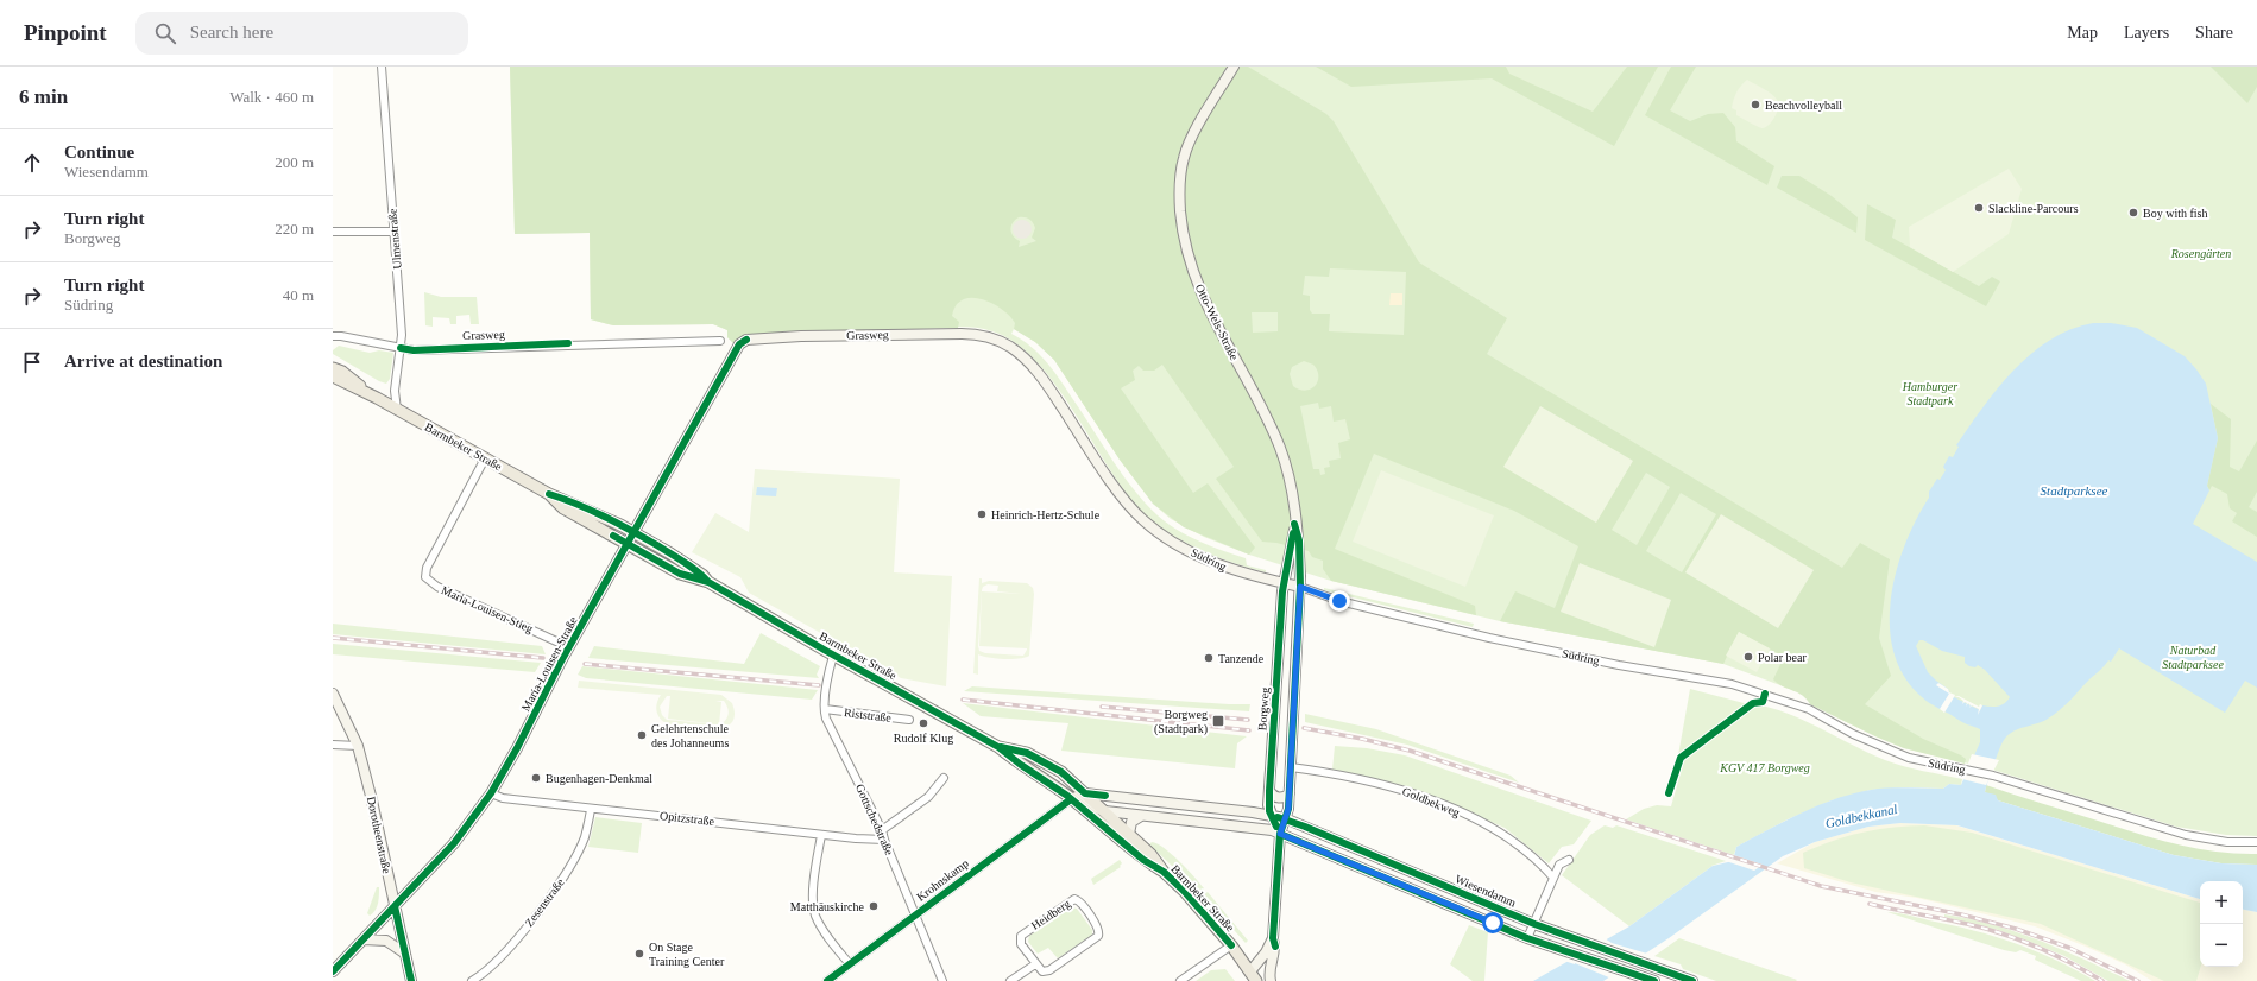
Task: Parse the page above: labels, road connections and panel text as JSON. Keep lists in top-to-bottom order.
{
  "streets": {
    "main road": ["Barmbeker Straße"],
    "street": [
      "Ulmenstraße",
      "Otto-Wels-Straße",
      "Grasweg",
      "Südring",
      "Maria-Louisen-Stieg",
      "Maria-Louisen-Straße",
      "Borgweg",
      "Riststraße",
      "Goldbekweg",
      "Opitzstraße",
      "Gottschedstraße",
      "Dorotheenstraße",
      "Krohnskamp",
      "Wiesendamm",
      "Zesenstraße",
      "Heidberg"
    ]
  },
  "crossings": [
    ["Ulmenstraße", "Grasweg"],
    ["Ulmenstraße", "Barmbeker Straße"],
    ["Otto-Wels-Straße", "Südring"],
    ["Otto-Wels-Straße", "Borgweg"],
    ["Grasweg", "Südring"],
    ["Grasweg", "Maria-Louisen-Straße"],
    ["Barmbeker Straße", "Maria-Louisen-Stieg"],
    ["Barmbeker Straße", "Maria-Louisen-Straße"],
    ["Barmbeker Straße", "Borgweg"],
    ["Barmbeker Straße", "Gottschedstraße"],
    ["Barmbeker Straße", "Krohnskamp"],
    ["Barmbeker Straße", "Wiesendamm"],
    ["Südring", "Borgweg"],
    ["Maria-Louisen-Stieg", "Maria-Louisen-Straße"],
    ["Maria-Louisen-Straße", "Opitzstraße"],
    ["Maria-Louisen-Straße", "Dorotheenstraße"],
    ["Borgweg", "Goldbekweg"],
    ["Borgweg", "Wiesendamm"],
    ["Riststraße", "Gottschedstraße"],
    ["Opitzstraße", "Gottschedstraße"],
    ["Opitzstraße", "Zesenstraße"],
    ["Gottschedstraße", "Krohnskamp"],
    ["Krohnskamp", "Wiesendamm"]
  ],
  "water": ["Stadtparksee", "Goldbekkanal"],
  "parks": [
    "Rosengärten",
    "Hamburger Stadtpark",
    "Naturbad Stadtparksee",
    "KGV 417 Borgweg"
  ],
  "places": {
    "other": [
      "Beachvolleyball",
      "Slackline-Parcours",
      "Boy with fish",
      "Heinrich-Hertz-Schule",
      "Polar bear",
      "Tanzende",
      "Rudolf Klug",
      "Gelehrtenschule des Johanneums",
      "Bugenhagen-Denkmal",
      "Matthäuskirche",
      "On Stage Training Center"
    ],
    "transit": ["Borgweg (Stadtpark)"]
  },
  "page": {
    "header": "Pinpoint",
    "search": "Search here",
    "nav": ["Map", "Layers", "Share"],
    "heading": ["6 min", "Walk · 460 m"],
    "list": [
      ["Continue", "Wiesendamm", "200 m"],
      ["Turn right", "Borgweg", "220 m"],
      ["Turn right", "Südring", "40 m"],
      "Arrive at destination"
    ],
    "map_buttons": ["+", "−"]
  }
}
